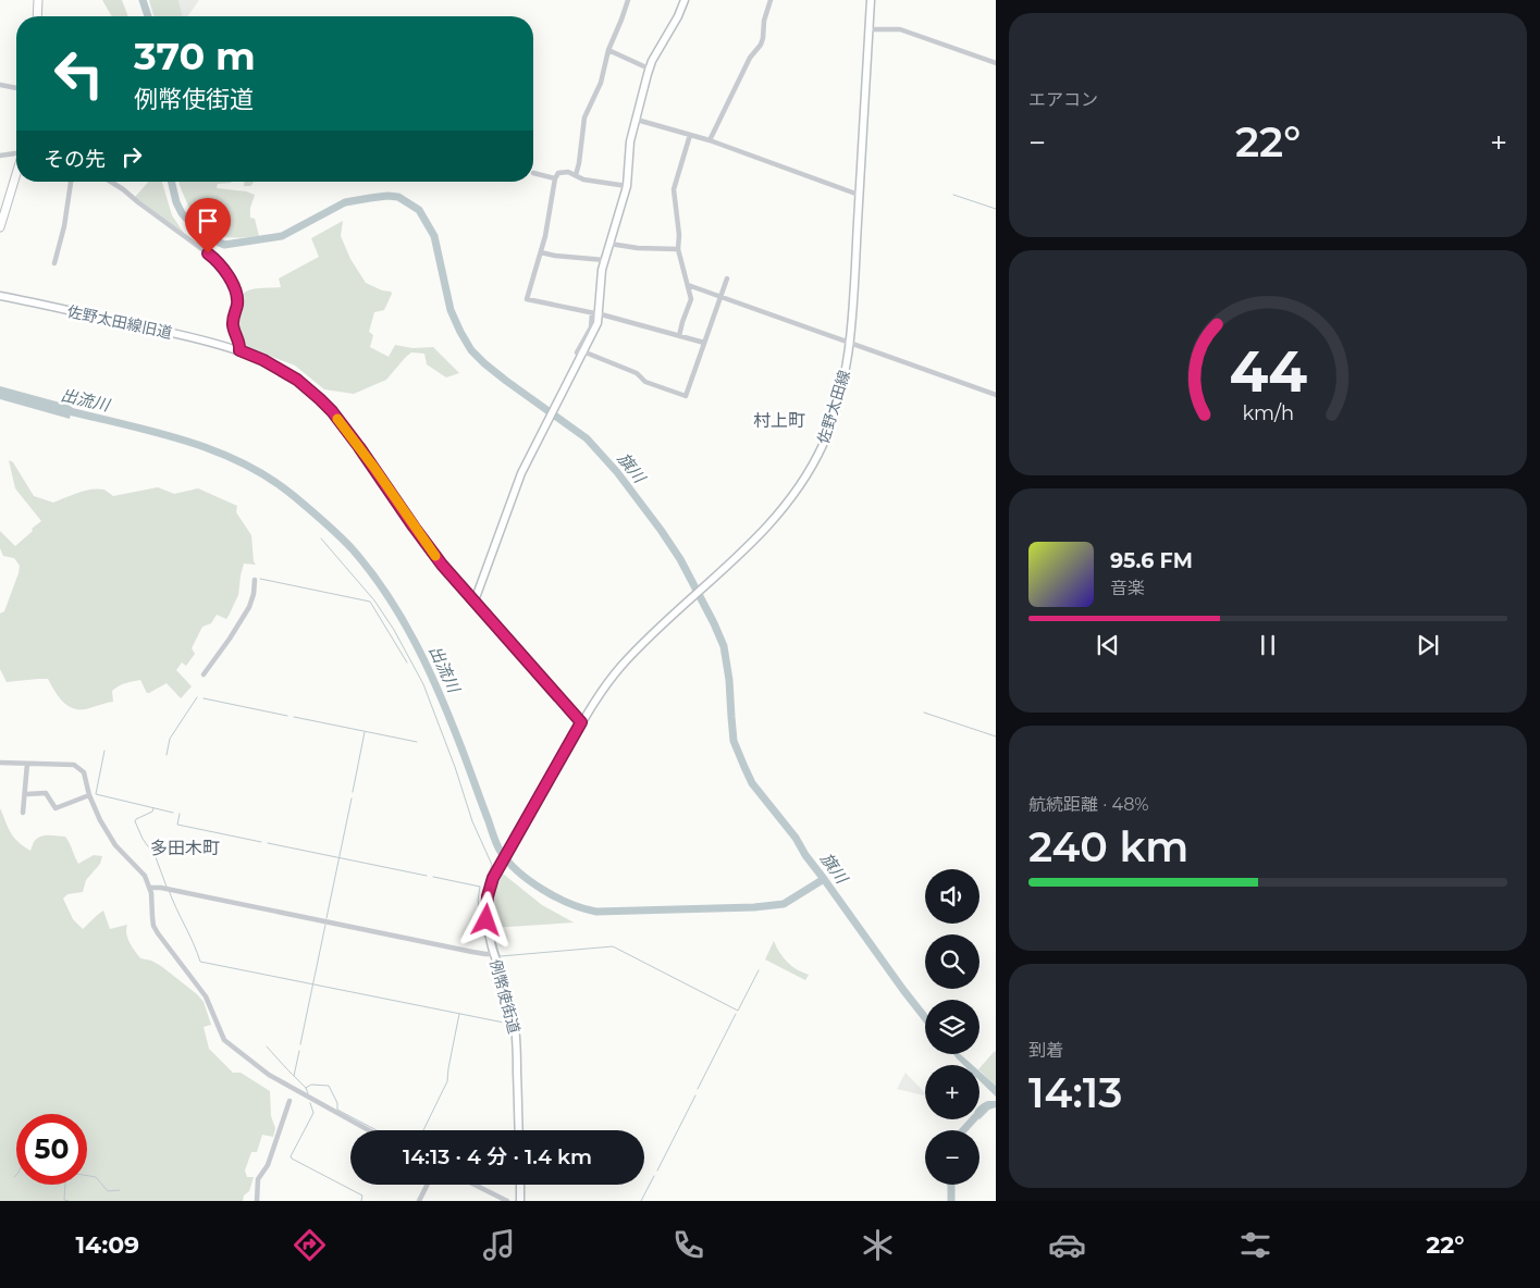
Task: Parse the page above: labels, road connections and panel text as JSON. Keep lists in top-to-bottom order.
{
  "streets": {
    "street": ["佐野太田線旧道", "佐野太田線", "例幣使街道"]
  },
  "crossings": [
    ["佐野太田線", "例幣使街道"]
  ],
  "districts": ["村上町", "多田木町"],
  "water": ["出流川", "旗川"],
  "page": {
    "tile": [
      "エアコン",
      ["航続距離 · 48%", "240 km"],
      ["到着", "14:13"]
    ],
    "turn": ["370 m", "例幣使街道"],
    "heat": ["−", "22°", "+"],
    "then": "その先",
    "song": ["95.6 FM", "音楽"],
    "map_buttons": ["+", "−"],
    "limit": "50",
    "trip": "14:13 · 4 分 · 1.4 km",
    "tabs": ["14:09", "22°"],
    "gauge": ["44", "km/h"]
  }
}
